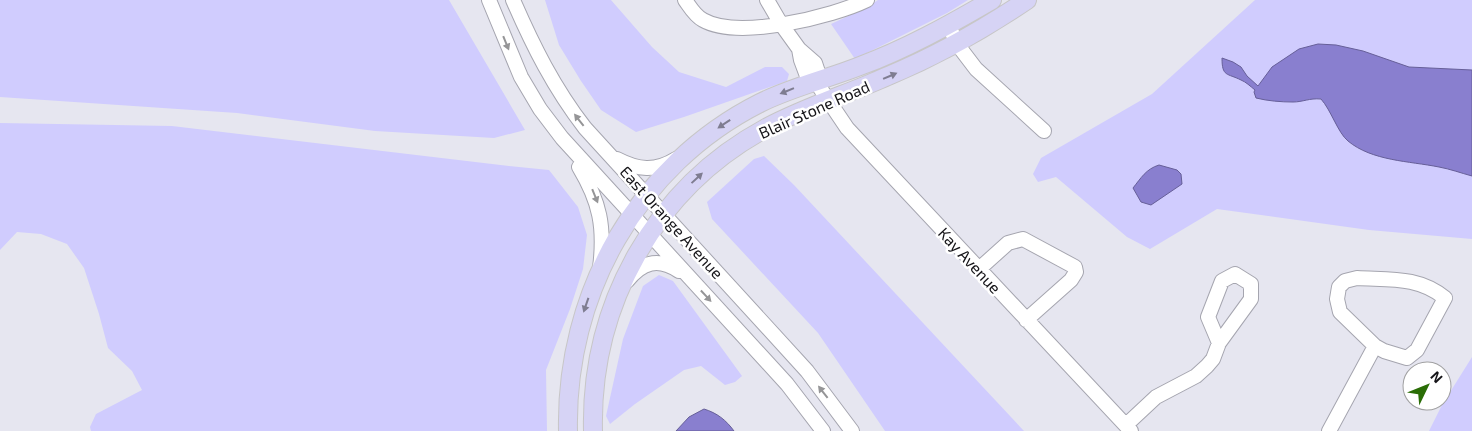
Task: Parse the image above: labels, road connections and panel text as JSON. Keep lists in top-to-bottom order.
{
  "streets": {
    "main road": ["Blair Stone Road"],
    "street": ["East Orange Avenue", "Kay Avenue"]
  },
  "crossings": [
    ["Blair Stone Road", "East Orange Avenue"],
    ["Blair Stone Road", "Kay Avenue"]
  ],
  "north": "top right"
}
